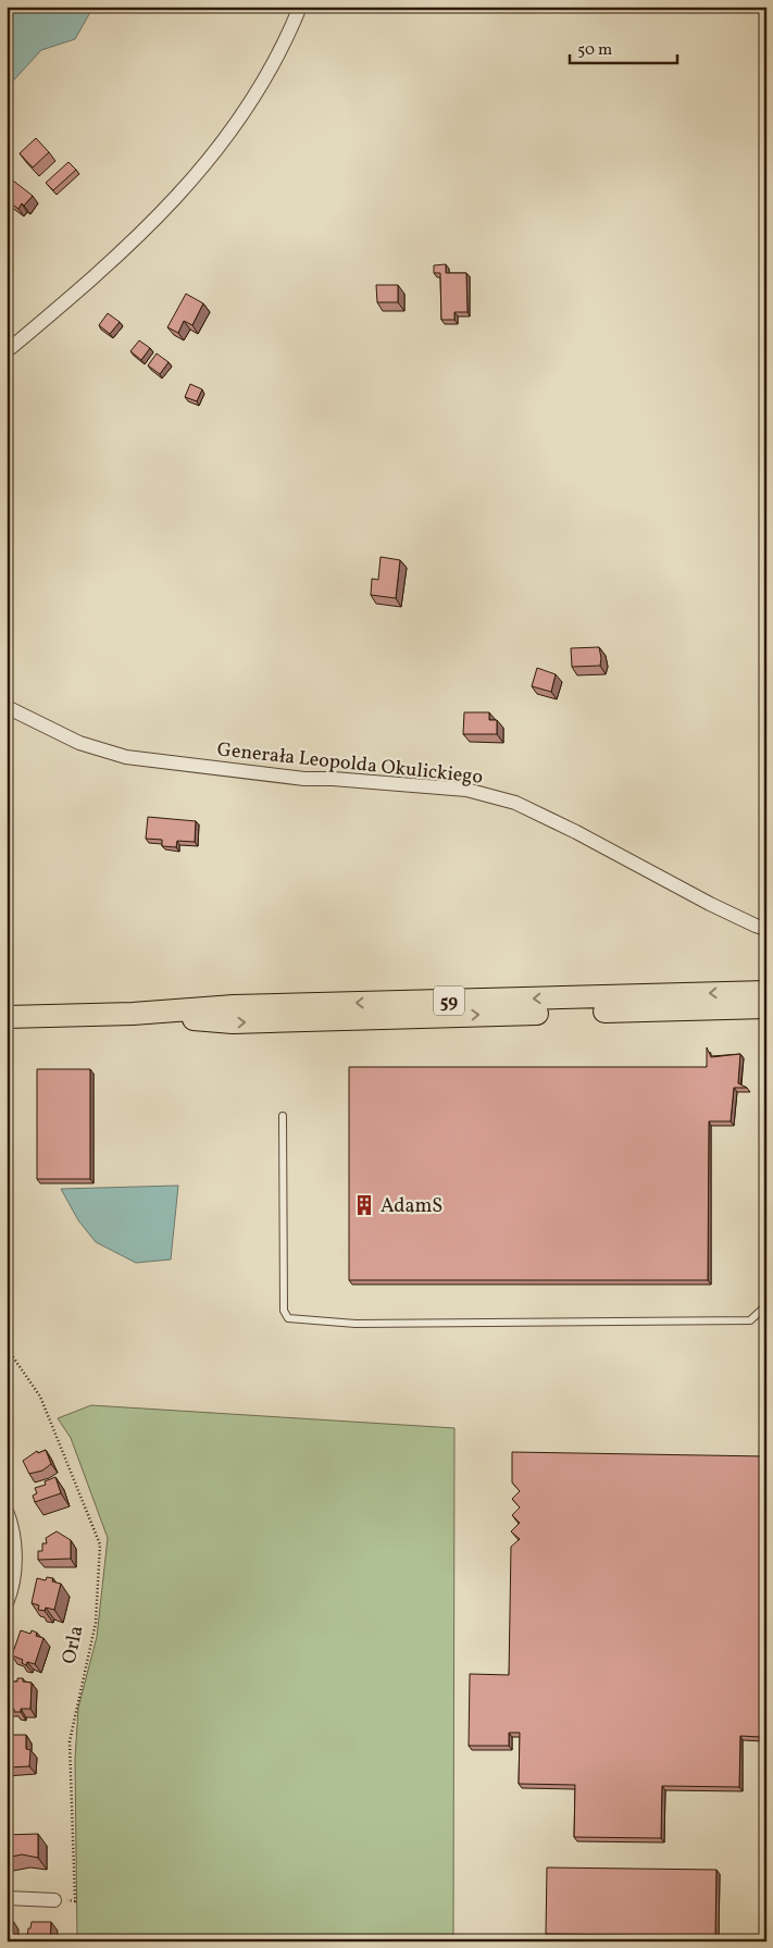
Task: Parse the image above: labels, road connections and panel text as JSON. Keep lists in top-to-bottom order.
{
  "streets": {
    "main road": ["59"],
    "street": ["Generała Leopolda Okulickiego"],
    "path": ["Orla"]
  },
  "places": {
    "building": ["AdamS"]
  },
  "scale_bar": "50 m"
}
